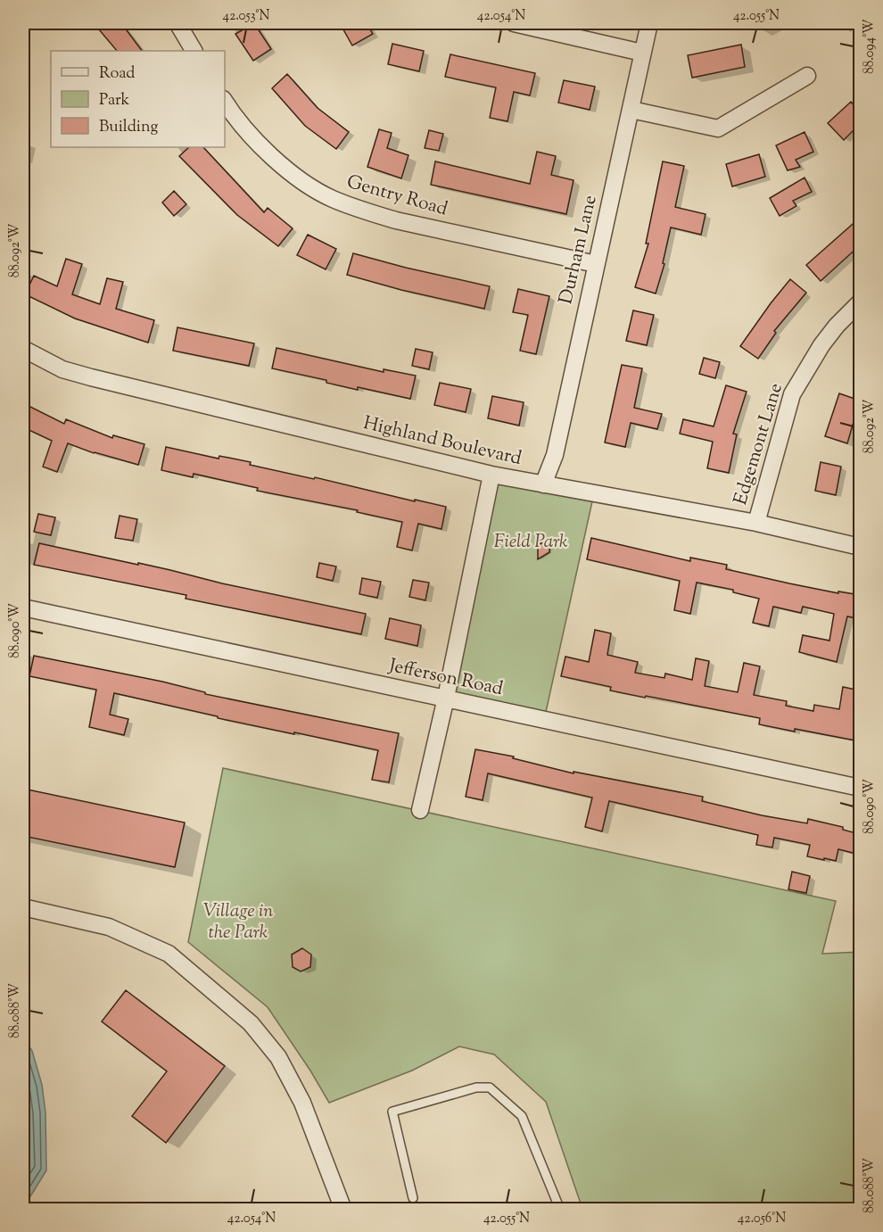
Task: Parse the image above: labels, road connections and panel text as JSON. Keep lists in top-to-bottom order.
{
  "streets": {
    "street": [
      "Gentry Road",
      "Durham Lane",
      "Highland Boulevard",
      "Edgemont Lane",
      "Jefferson Road"
    ]
  },
  "crossings": [
    ["Gentry Road", "Durham Lane"],
    ["Durham Lane", "Highland Boulevard"],
    ["Highland Boulevard", "Edgemont Lane"]
  ],
  "parks": ["Field Park", "Village in the Park"],
  "legend": ["Road", "Park", "Building"],
  "coordinates": [
    "42.053°N",
    "42.054°N",
    "42.055°N",
    "88.094°W",
    "88.092°W",
    "88.090°W",
    "88.088°W",
    "42.056°N"
  ]
}
